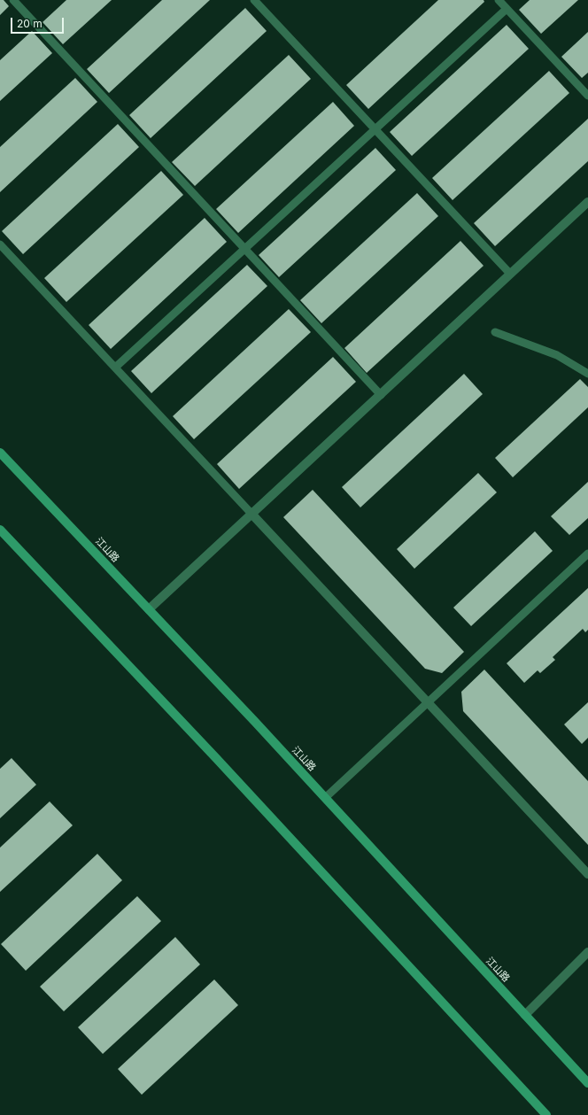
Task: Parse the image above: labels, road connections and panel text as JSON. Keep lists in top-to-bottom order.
{
  "streets": {
    "main road": ["江山路"]
  },
  "scale_bar": "20 m"
}
